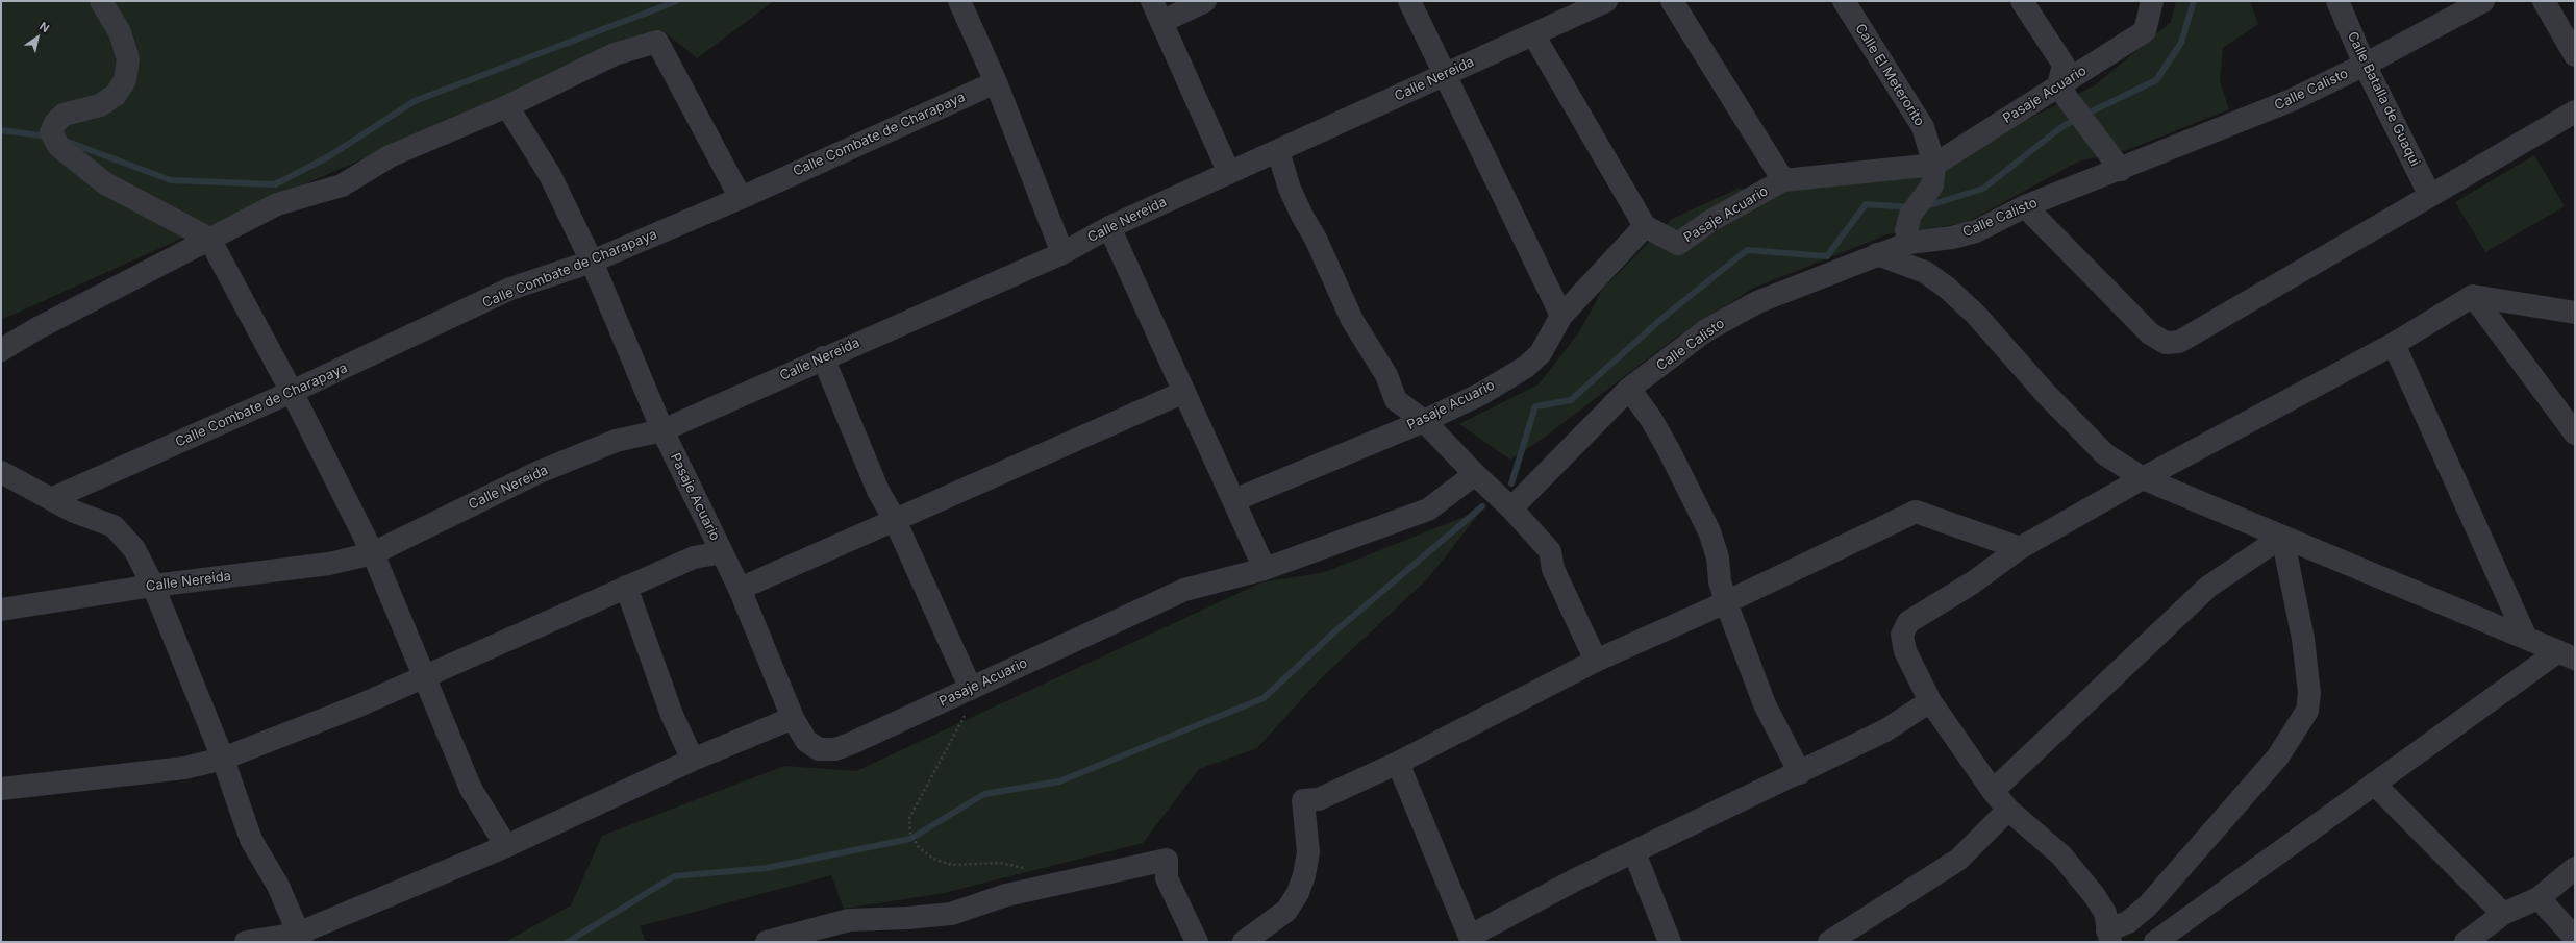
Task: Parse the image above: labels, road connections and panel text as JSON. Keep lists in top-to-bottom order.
{
  "streets": {
    "street": [
      "Calle El Meterorito",
      "Calle Nereida",
      "Calle Calisto",
      "Pasaje Acuario",
      "Calle Batalla de Guaqui",
      "Calle Combate de Charapaya"
    ]
  },
  "crossings": [
    ["Calle El Meterorito", "Calle Calisto"],
    ["Calle El Meterorito", "Pasaje Acuario"],
    ["Calle Nereida", "Pasaje Acuario"],
    ["Calle Calisto", "Calle Batalla de Guaqui"],
    ["Pasaje Acuario", "Calle Combate de Charapaya"]
  ],
  "north": "top right"
}
